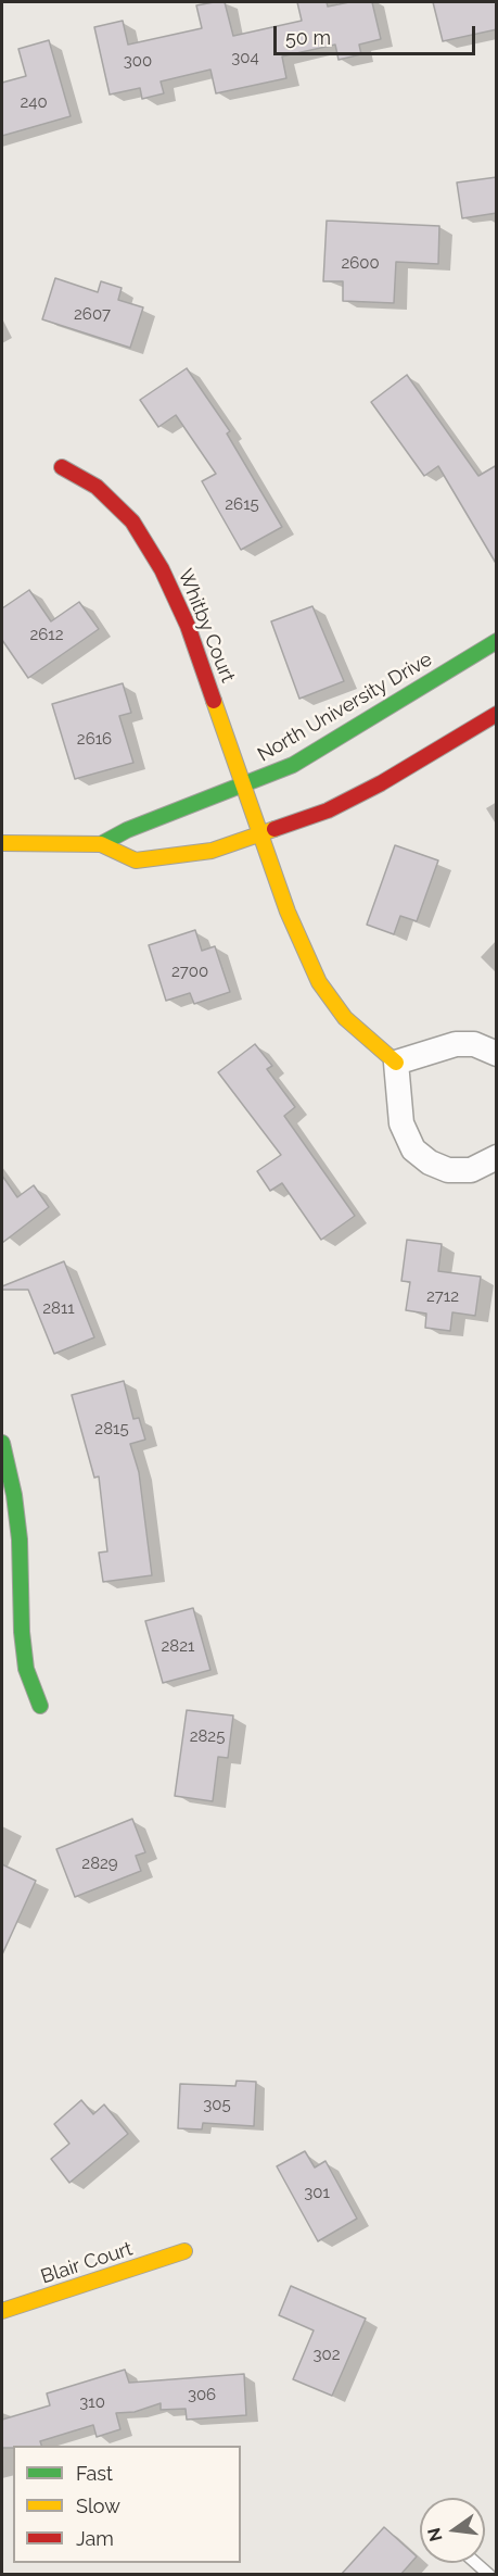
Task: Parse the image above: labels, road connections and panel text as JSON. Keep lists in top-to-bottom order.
{
  "streets": {
    "street": ["Whitby Court", "North University Drive", "Blair Court"]
  },
  "crossings": [
    ["Whitby Court", "North University Drive"]
  ],
  "house_numbers": [
    "304",
    "300",
    "240",
    "2600",
    "2607",
    "2615",
    "2612",
    "2616",
    "2700",
    "2712",
    "2811",
    "2815",
    "2821",
    "2825",
    "2829",
    "305",
    "301",
    "302",
    "306",
    "310"
  ],
  "legend": ["Fast", "Slow", "Jam"],
  "scale_bar": "50 m",
  "north": "left"
}
